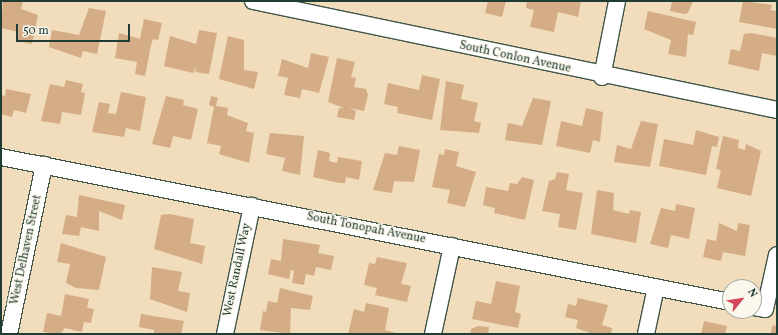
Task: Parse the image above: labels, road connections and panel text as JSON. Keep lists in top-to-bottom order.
{
  "streets": {
    "street": [
      "South Conlon Avenue",
      "South Tonopah Avenue",
      "West Delhaven Street",
      "West Randall Way"
    ]
  },
  "crossings": [
    ["South Tonopah Avenue", "West Delhaven Street"],
    ["South Tonopah Avenue", "West Randall Way"]
  ],
  "scale_bar": "50 m",
  "north": "top right"
}
